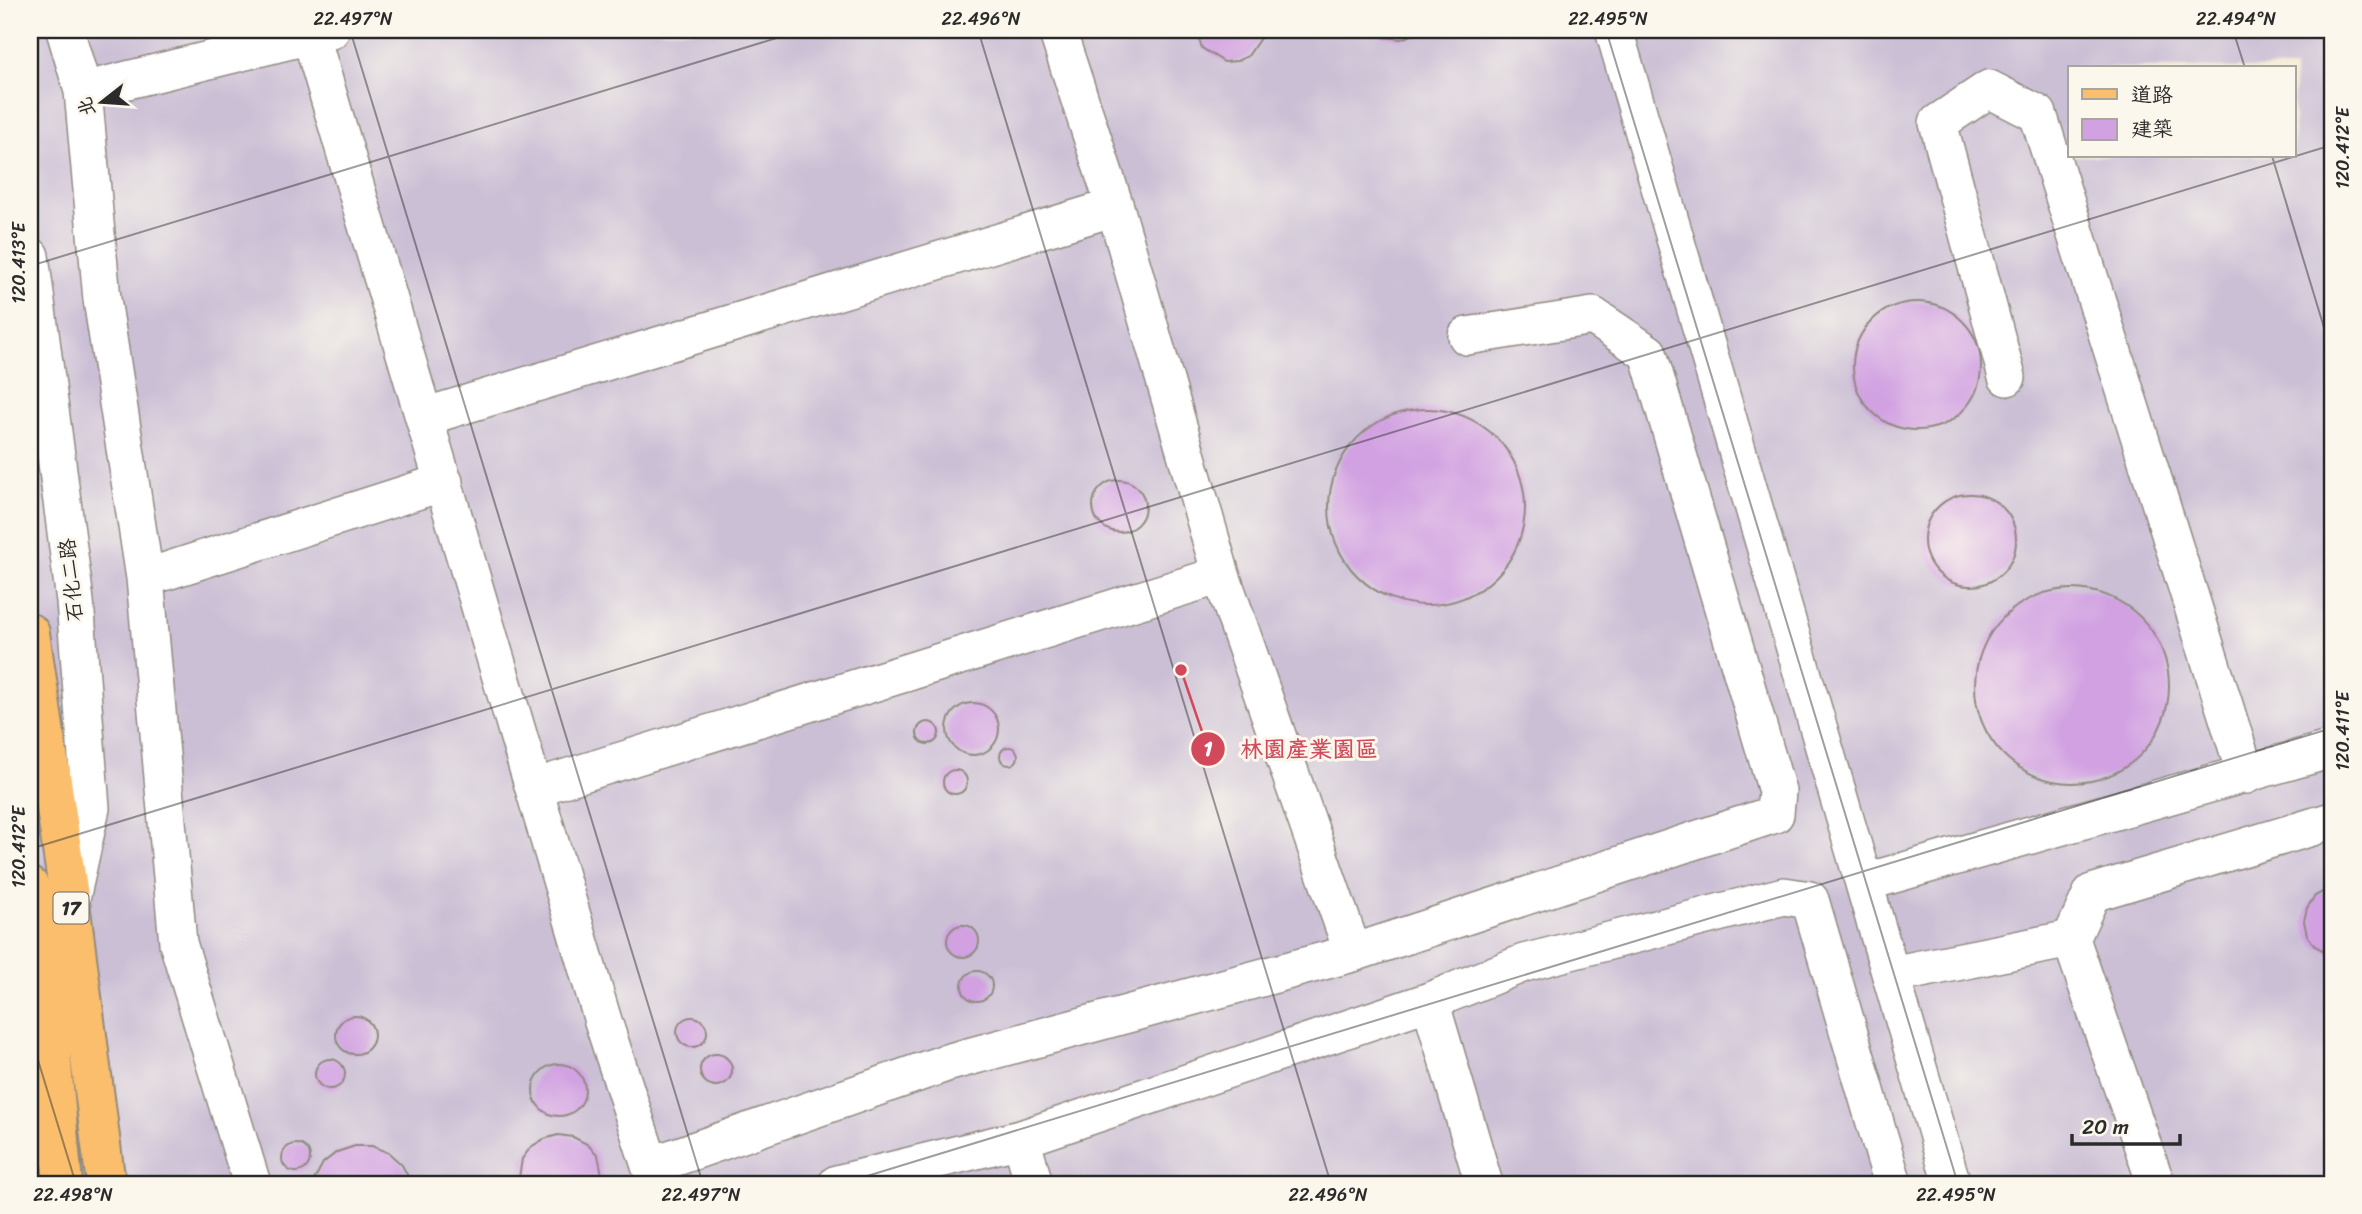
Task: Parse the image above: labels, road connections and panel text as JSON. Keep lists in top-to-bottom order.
{
  "streets": {
    "main road": ["石化二路", "17"]
  },
  "places": ["林園產業園區"],
  "legend": ["道路", "建築"],
  "scale_bar": "20 m",
  "north": "left",
  "coordinates": [
    "22.497°N",
    "22.496°N",
    "22.495°N",
    "22.494°N",
    "120.412°E",
    "120.413°E",
    "120.411°E",
    "22.498°N"
  ]
}
